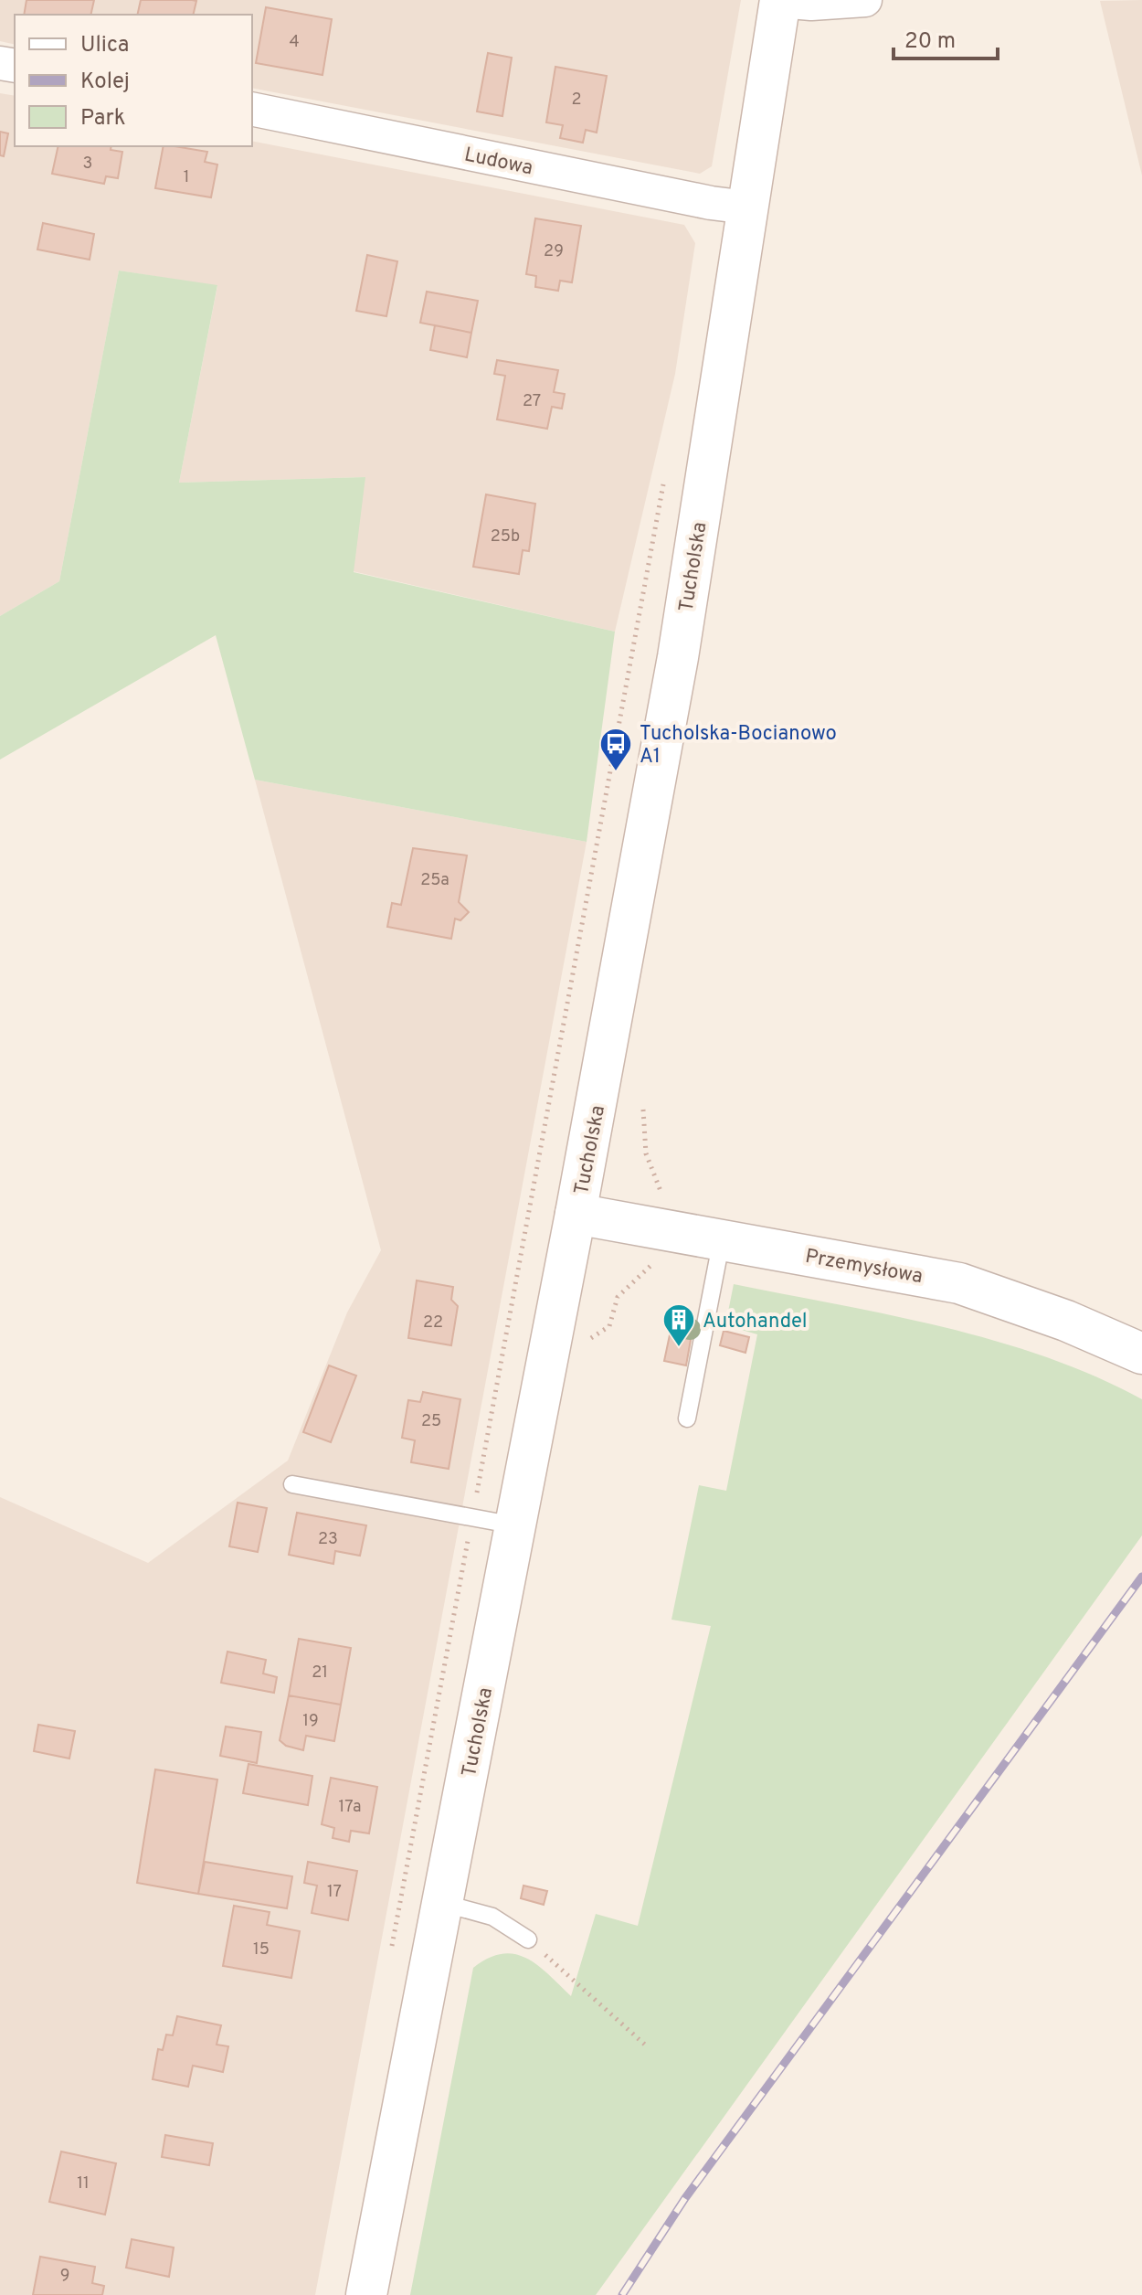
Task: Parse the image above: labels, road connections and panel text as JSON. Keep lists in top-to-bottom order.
{
  "streets": {
    "main road": ["Tucholska", "Przemysłowa"],
    "street": ["Ludowa"]
  },
  "crossings": [
    ["Ludowa", "Tucholska"],
    ["Tucholska", "Przemysłowa"]
  ],
  "places": {
    "bus stop": ["Tucholska-Bocianowo A1"],
    "building": ["Autohandel"]
  },
  "house_numbers": [
    "4",
    "2",
    "3",
    "1",
    "29",
    "27",
    "25b",
    "25a",
    "22",
    "25",
    "23",
    "21",
    "19",
    "17a",
    "17",
    "15",
    "11",
    "9"
  ],
  "legend": ["Ulica", "Kolej", "Park"],
  "scale_bar": "20 m"
}
